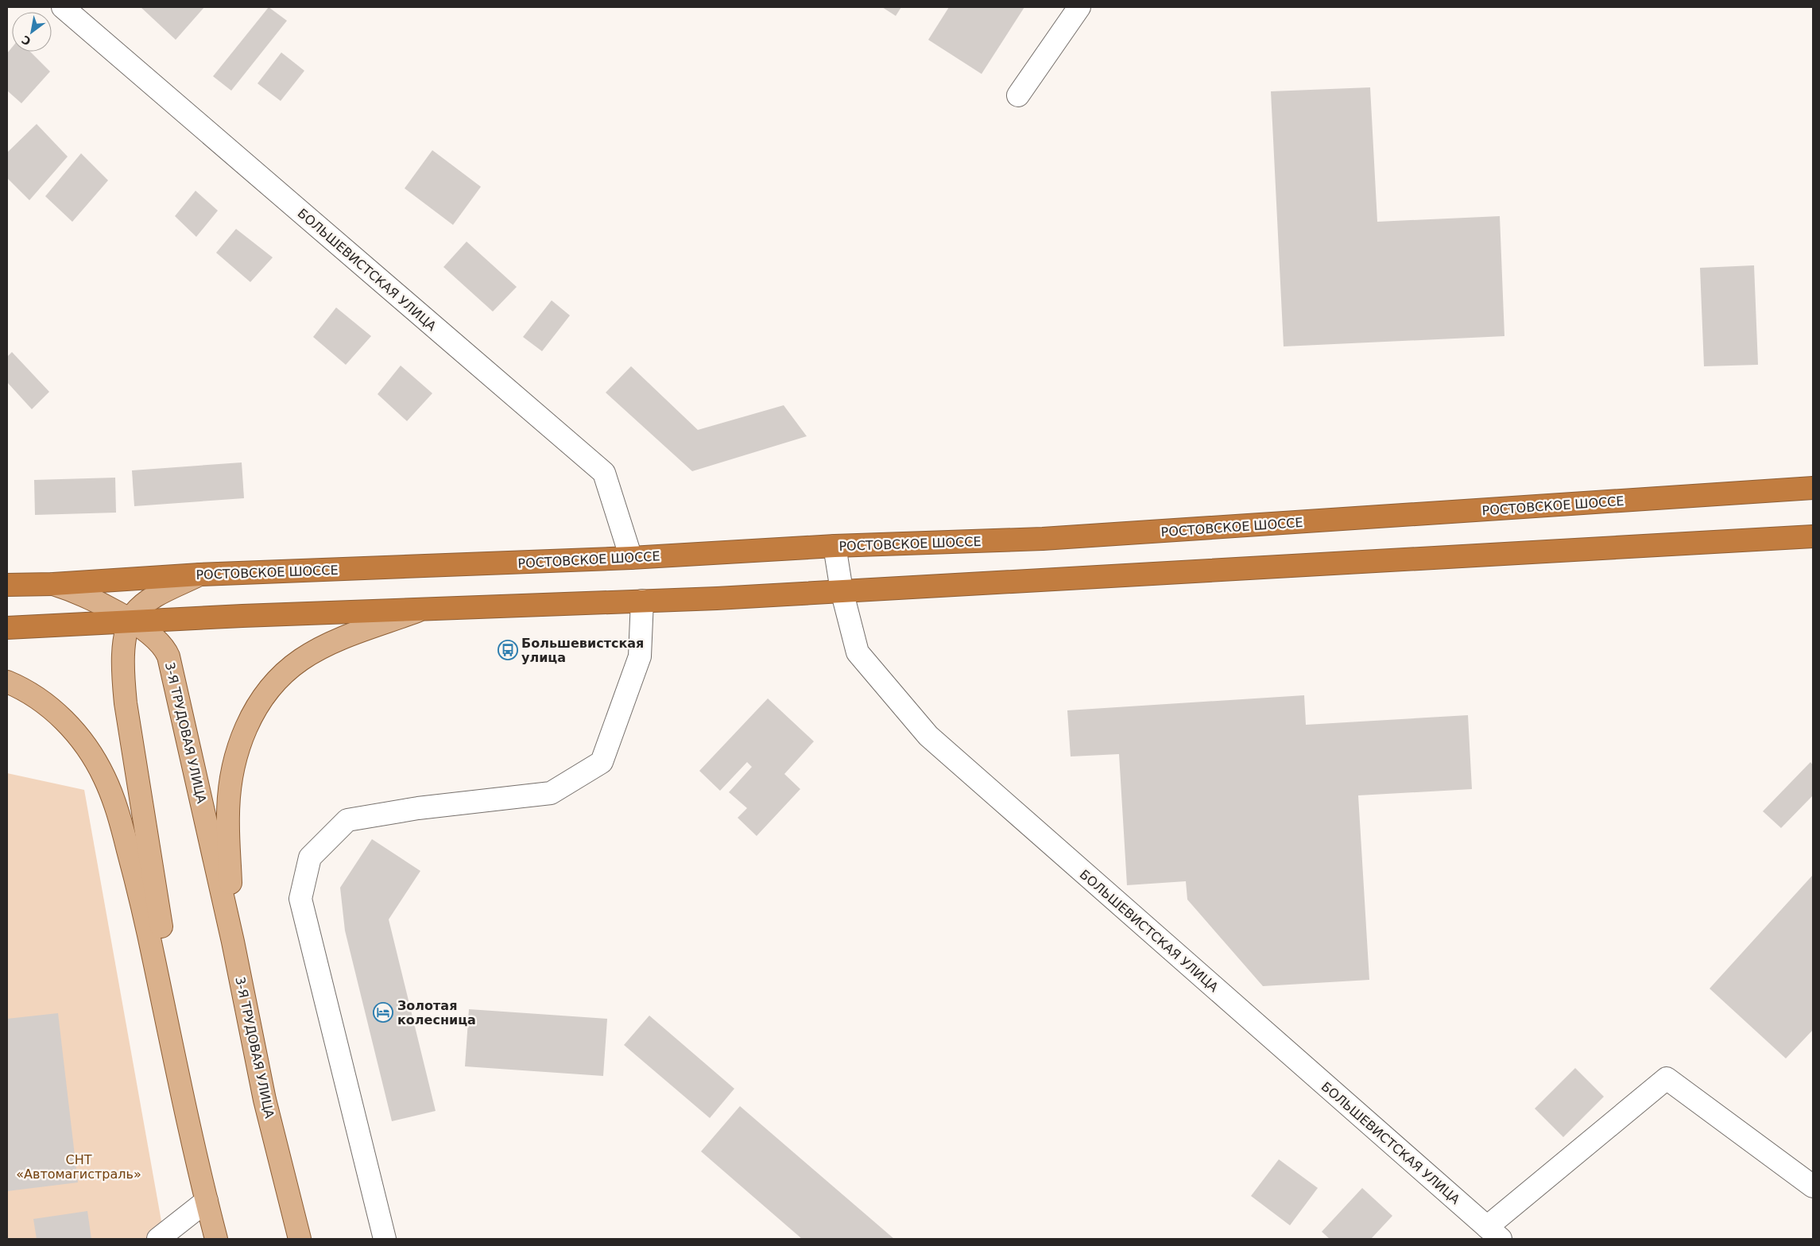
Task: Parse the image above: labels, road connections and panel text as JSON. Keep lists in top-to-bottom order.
{
  "streets": {
    "highway": ["РОСТОВСКОЕ ШОССЕ"],
    "main road": ["3-Я ТРУДОВАЯ УЛИЦА"],
    "street": ["БОЛЬШЕВИСТСКАЯ УЛИЦА"]
  },
  "crossings": [
    ["БОЛЬШЕВИСТСКАЯ УЛИЦА", "РОСТОВСКОЕ ШОССЕ"],
    ["РОСТОВСКОЕ ШОССЕ", "3-Я ТРУДОВАЯ УЛИЦА"]
  ],
  "parks": ["СНТ «Автомагистраль»"],
  "places": {
    "bus stop": ["Большевистская улица"],
    "hotel": ["Золотая колесница"]
  },
  "north": "bottom left"
}
